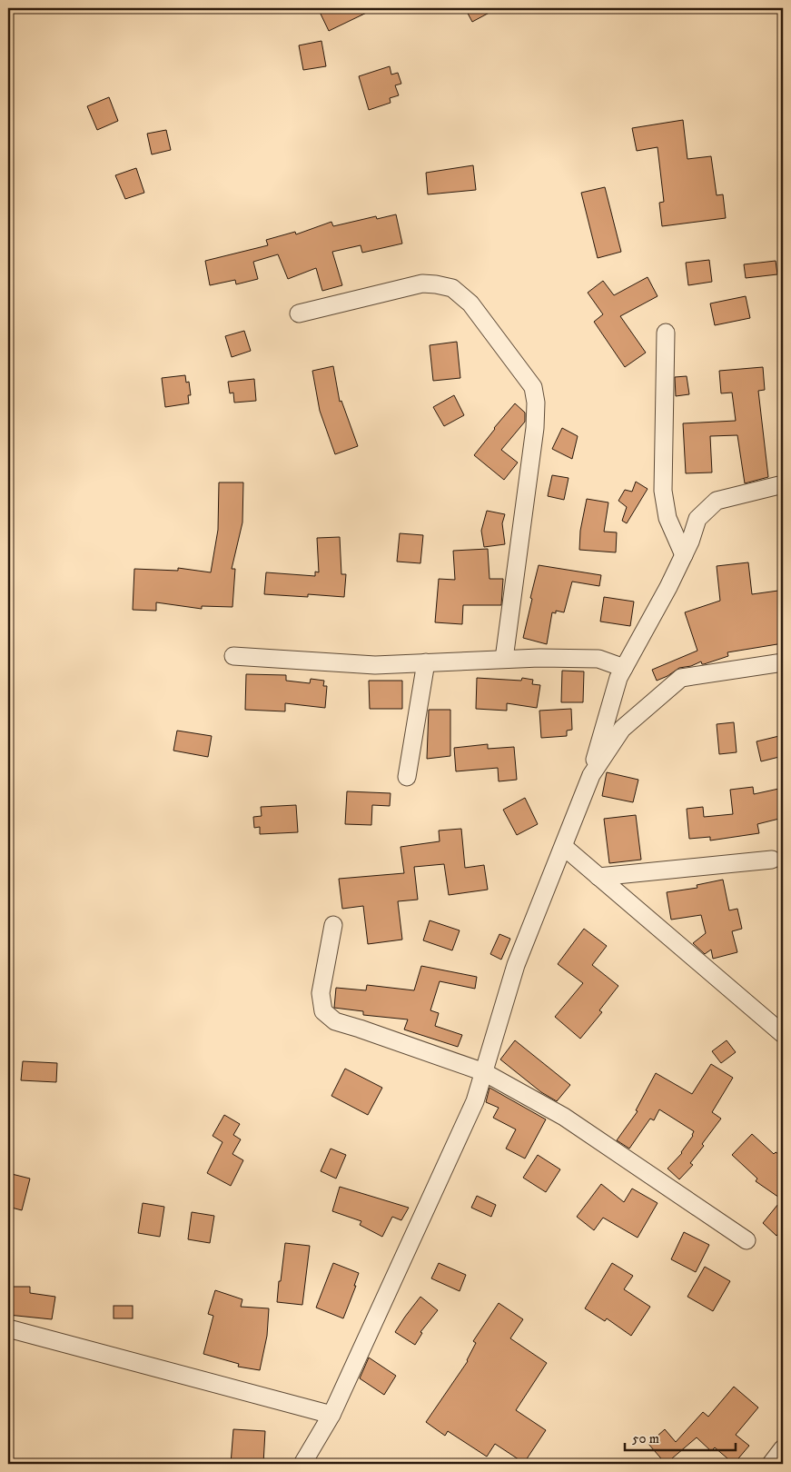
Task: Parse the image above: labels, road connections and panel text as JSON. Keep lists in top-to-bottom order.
{
  "scale_bar": "50 m"
}
